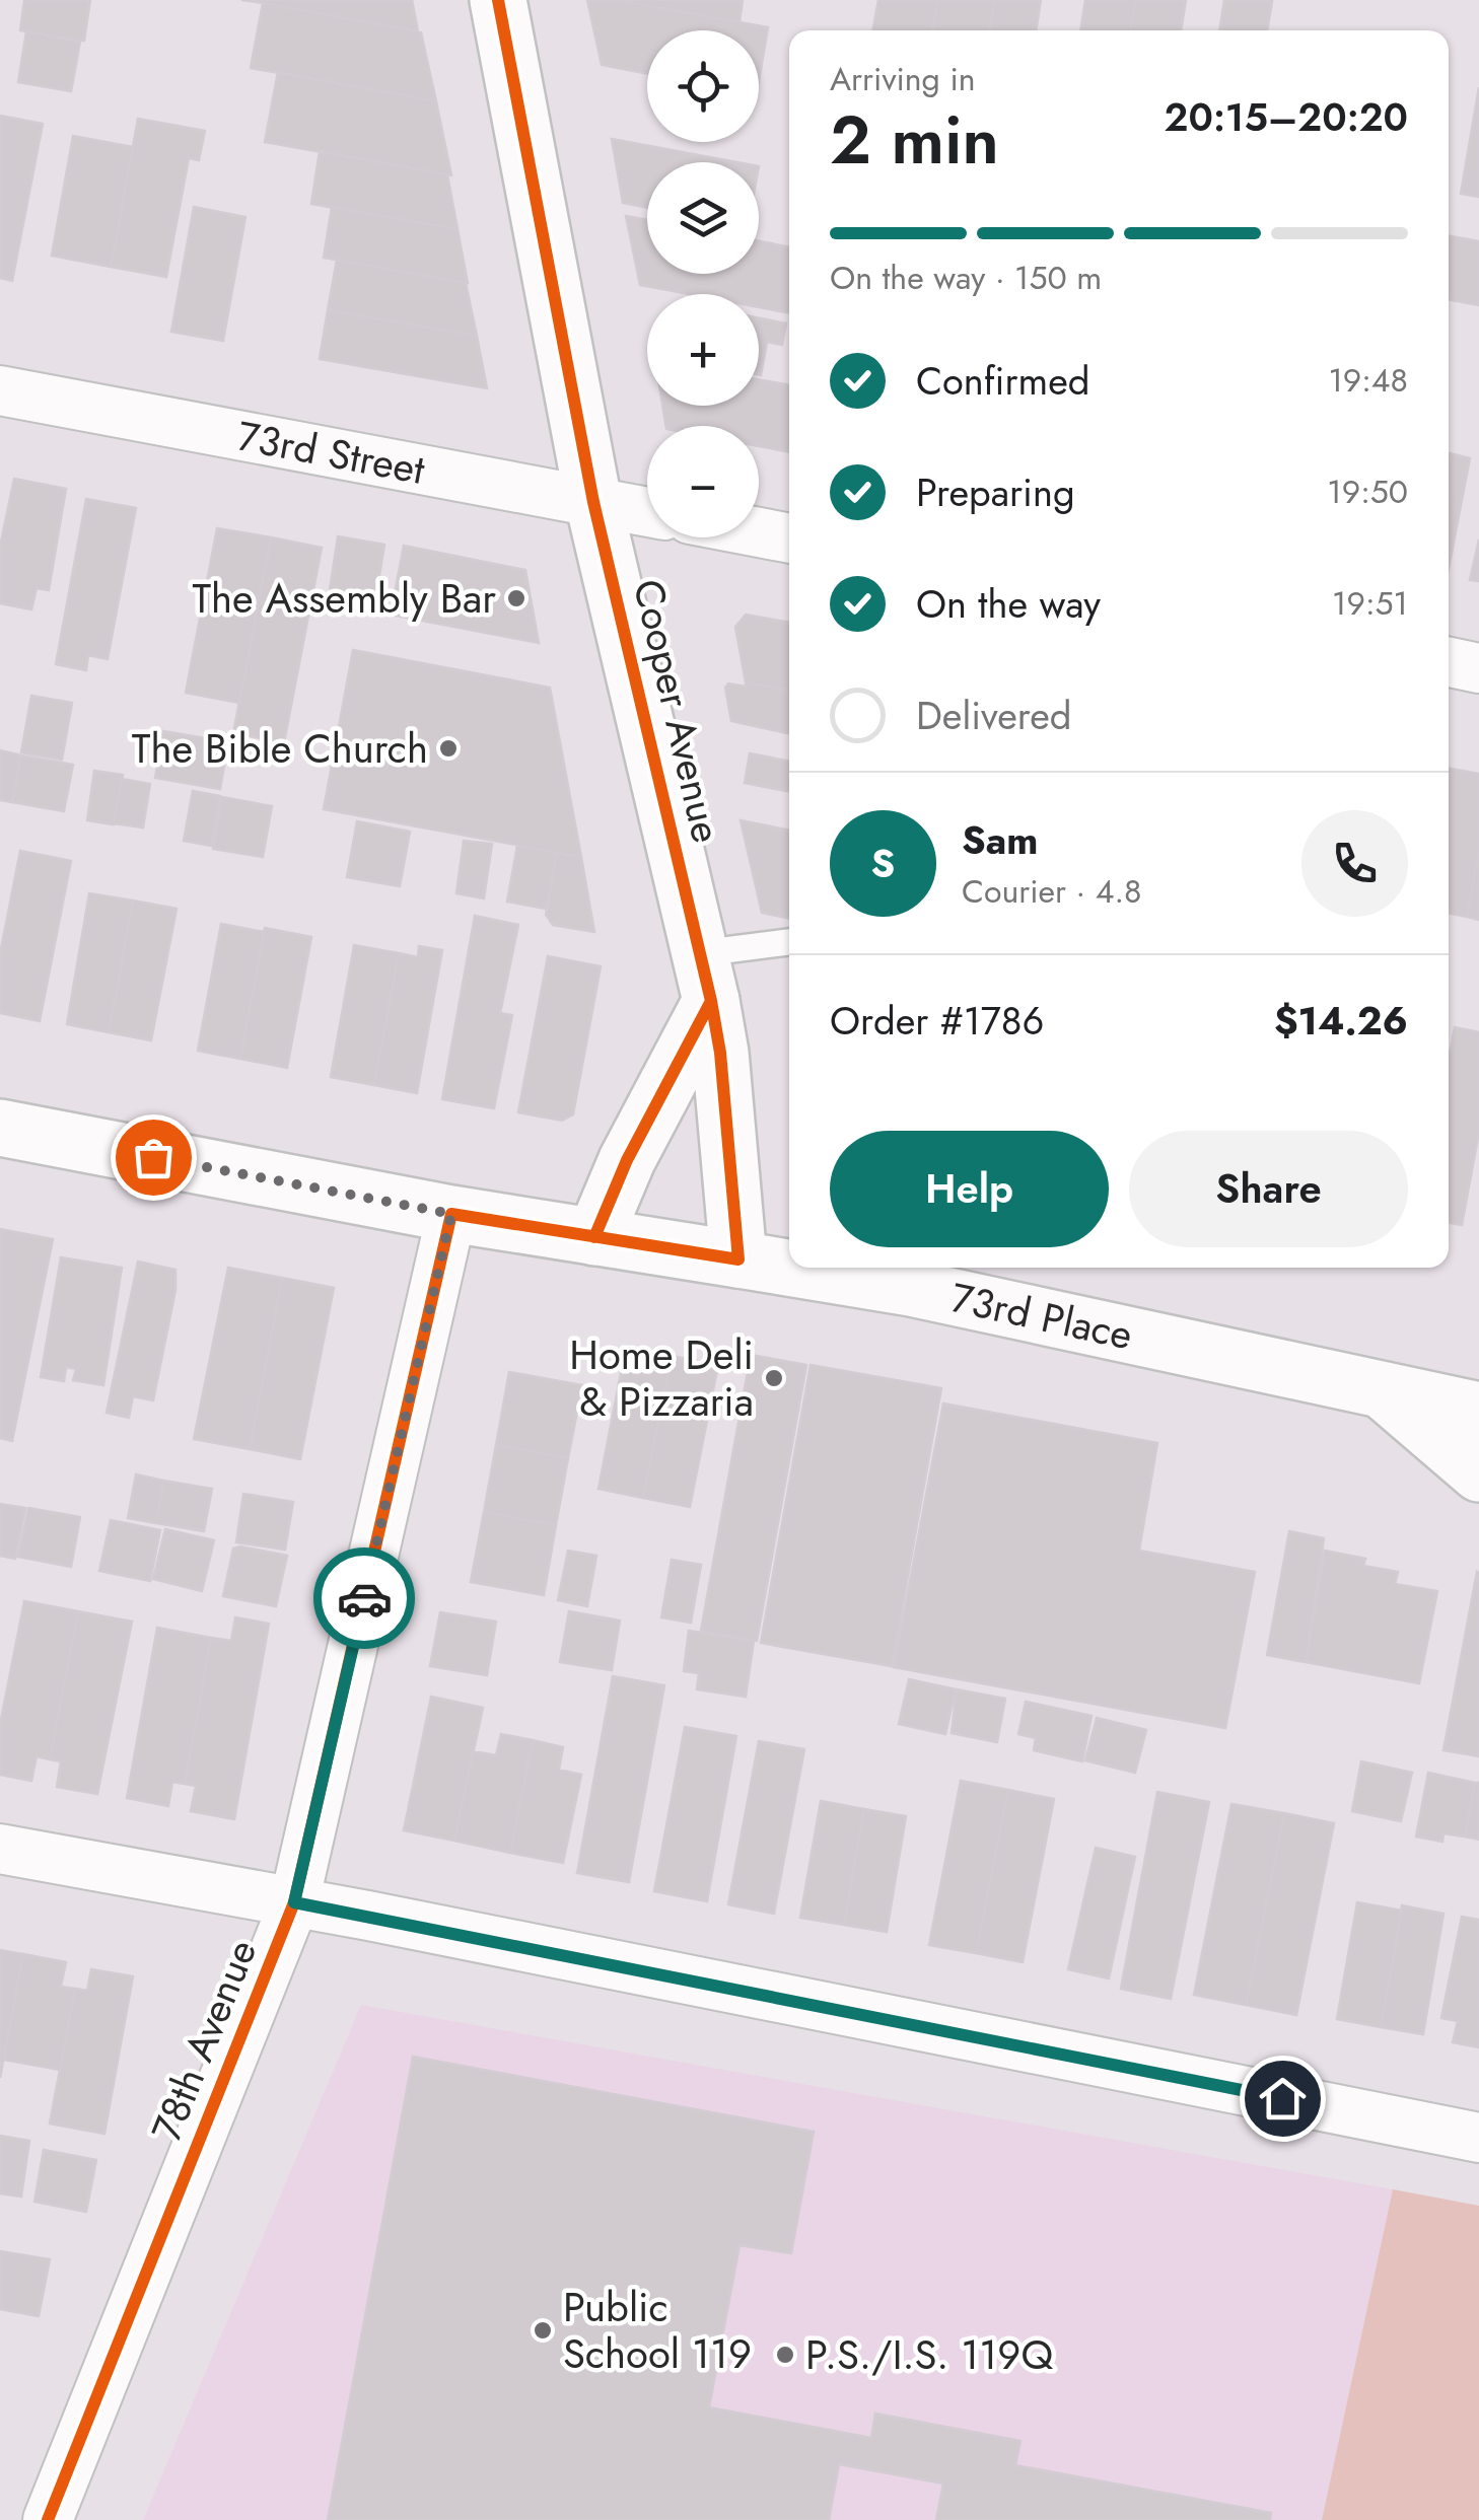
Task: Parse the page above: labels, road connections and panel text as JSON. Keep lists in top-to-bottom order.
{
  "streets": {
    "main road": ["Cooper Avenue", "73rd Place"],
    "street": ["73rd Street", "78th Avenue"]
  },
  "crossings": [
    ["73rd Street", "Cooper Avenue"],
    ["Cooper Avenue", "73rd Place"],
    ["73rd Place", "78th Avenue"]
  ],
  "places": [
    "The Assembly Bar",
    "The Bible Church",
    "Home Deli & Pizzaria",
    "Public School 119",
    "P.S./I.S. 119Q"
  ],
  "page": {
    "map_buttons": ["+", "−"],
    "heading": ["2 min", "Arriving in", "20:15–20:20"],
    "panel": [
      "Sam",
      "Courier · 4.8",
      "Order #1786",
      "$14.26"
    ],
    "bar": "On the way · 150 m",
    "list": [
      ["Confirmed", "19:48"],
      ["Preparing", "19:50"],
      ["On the way", "19:51"],
      "Delivered"
    ],
    "round": "S",
    "buttons": ["Help", "Share"]
  }
}
